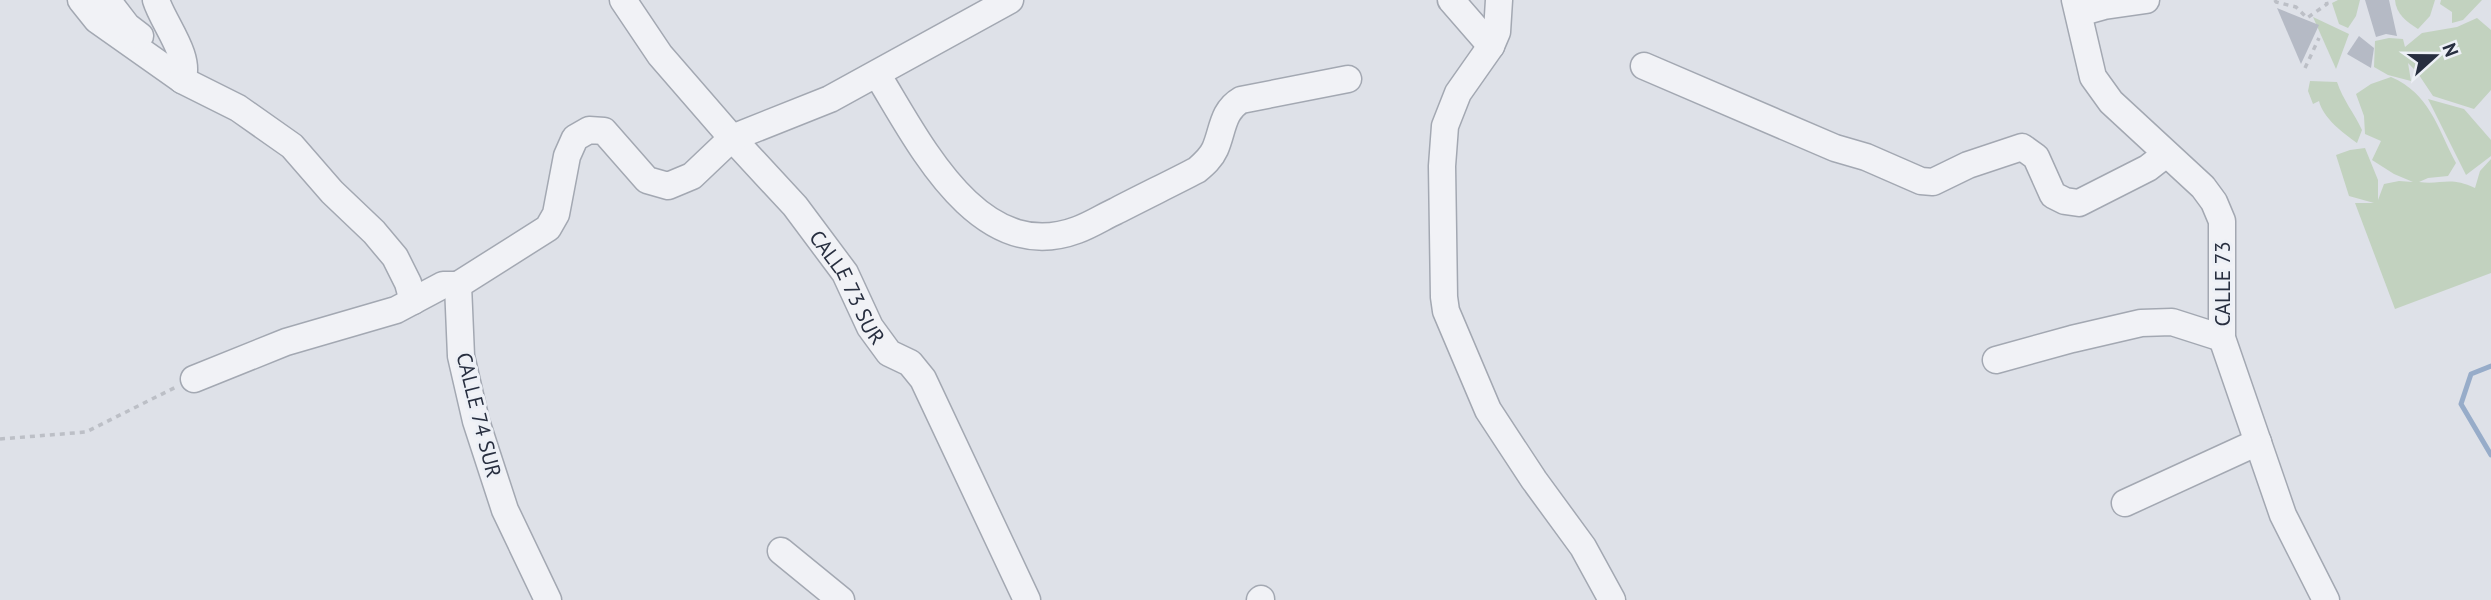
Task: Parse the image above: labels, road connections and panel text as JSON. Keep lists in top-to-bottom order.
{
  "streets": {
    "street": ["CALLE 73", "CALLE 73 SUR", "CALLE 74 SUR"]
  },
  "north": "right"
}
